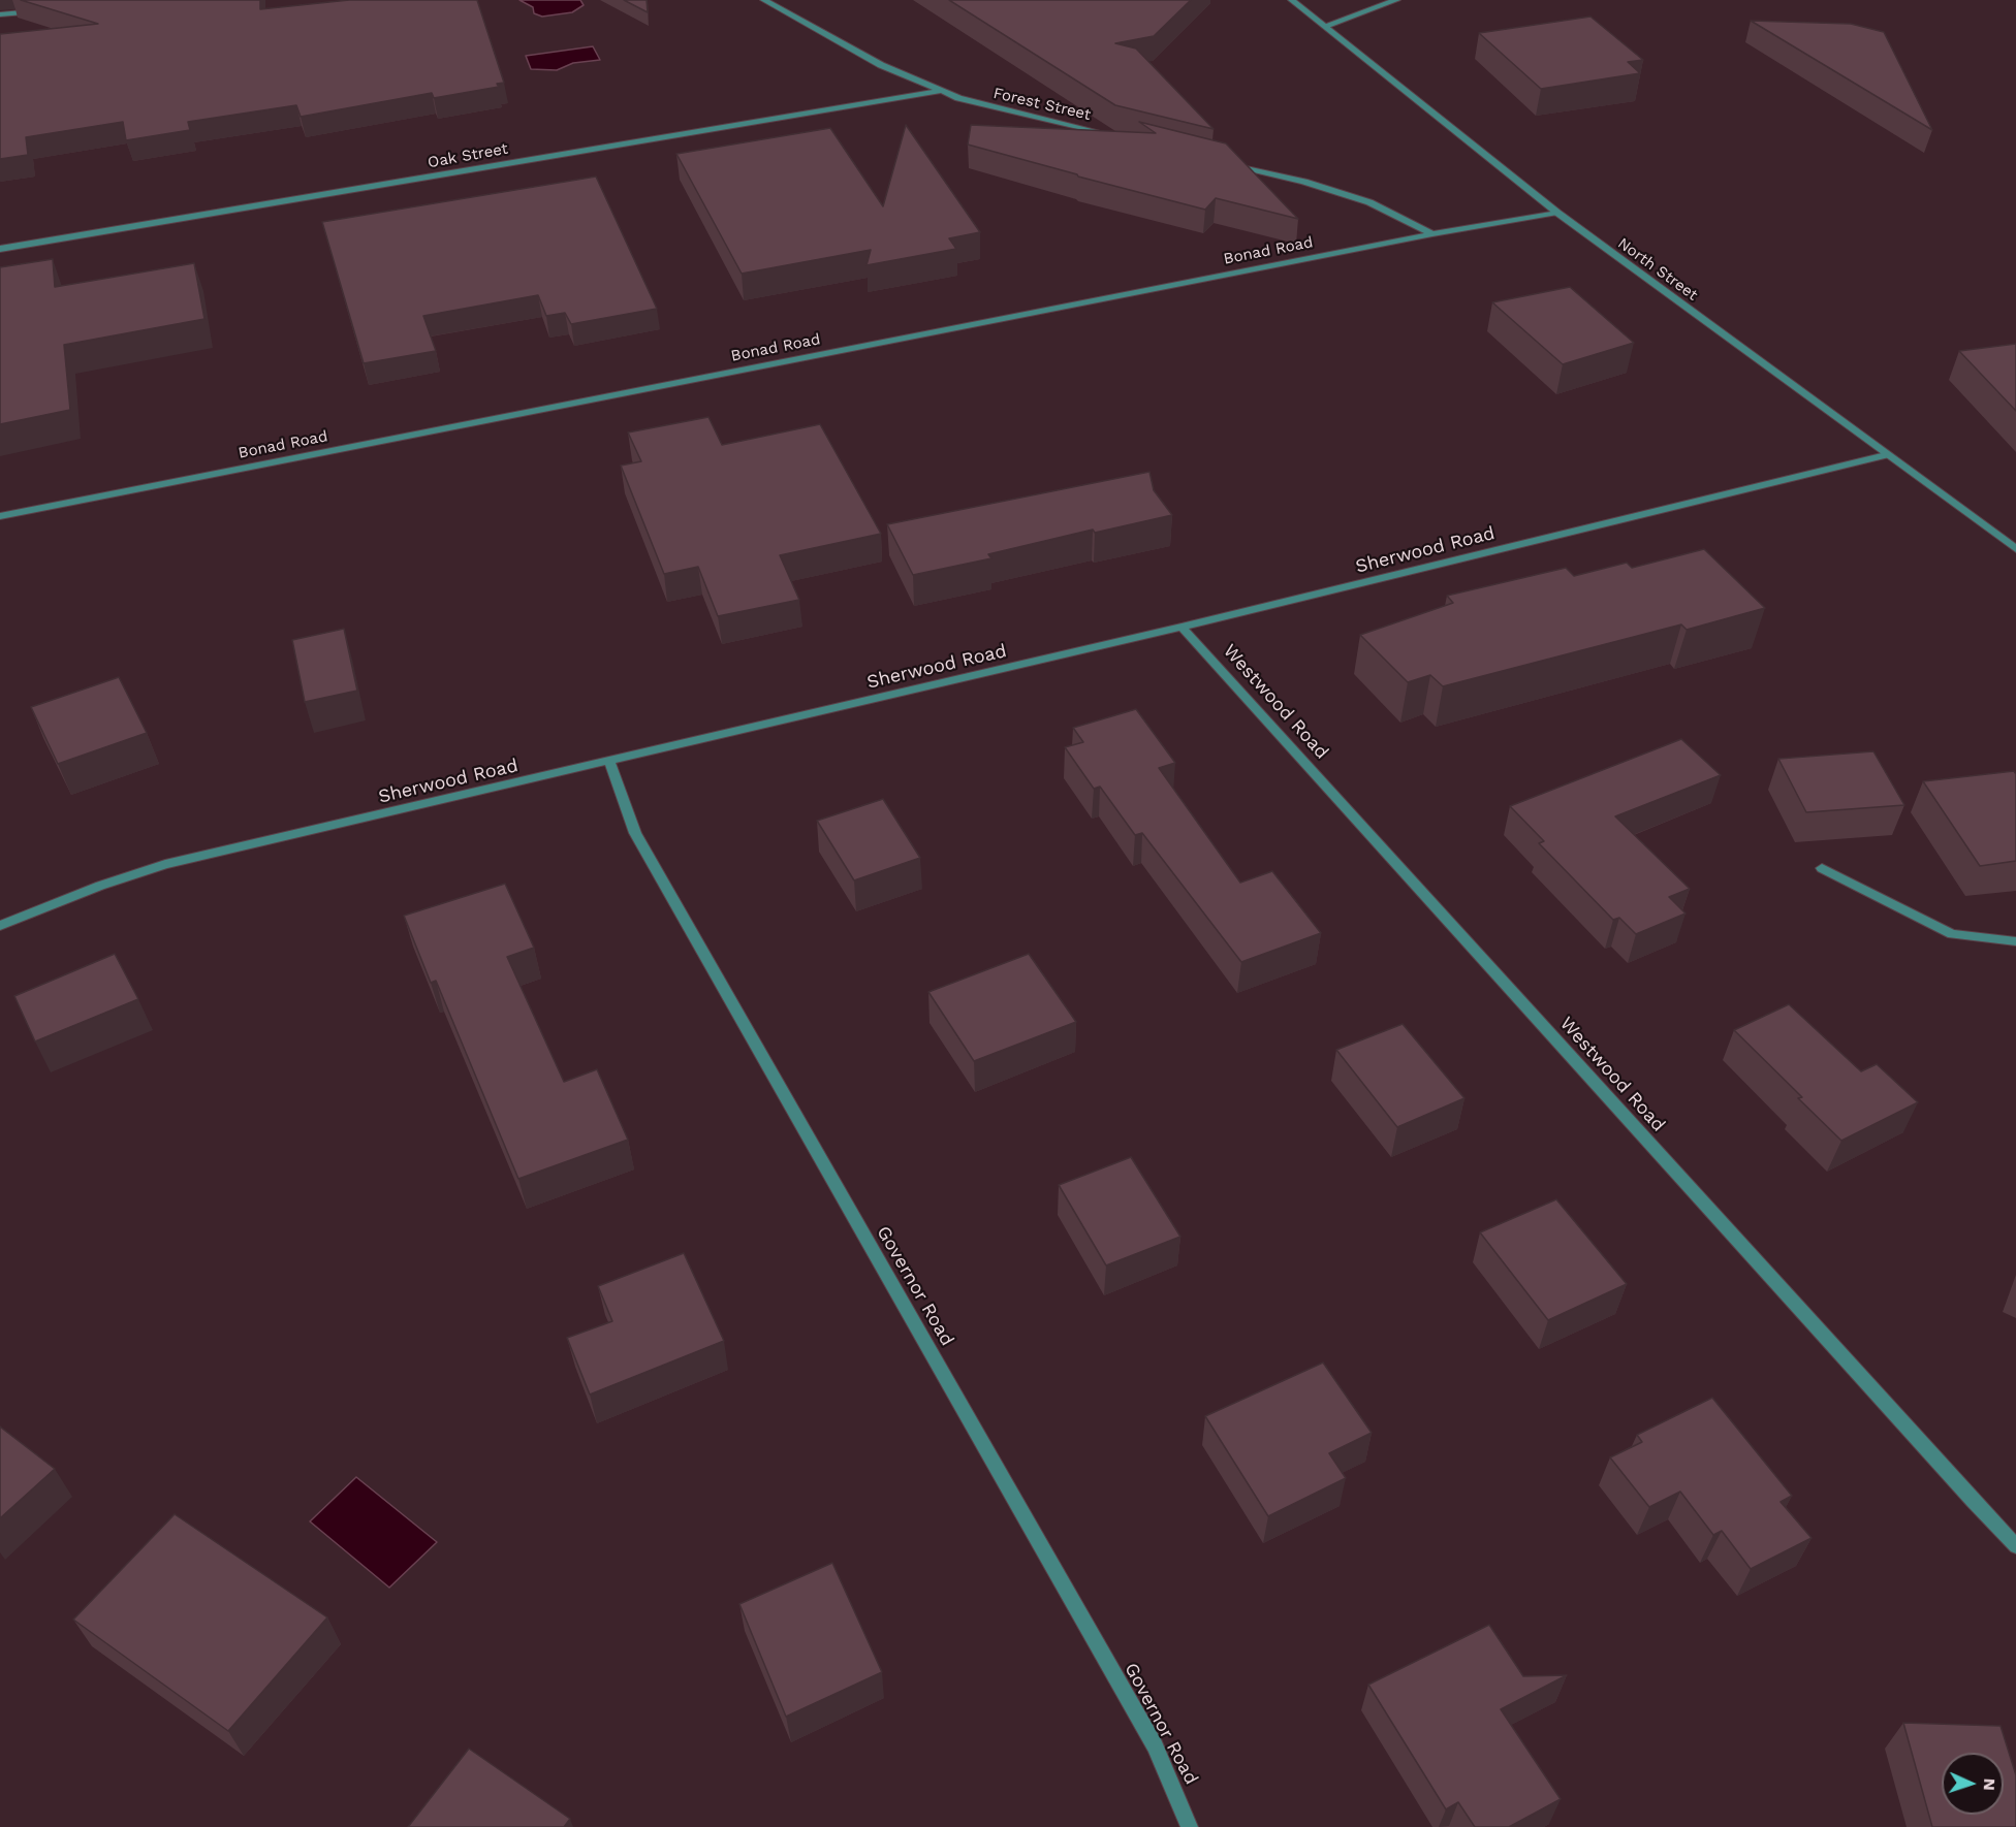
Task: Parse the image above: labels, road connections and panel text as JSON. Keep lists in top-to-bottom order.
{
  "streets": {
    "street": [
      "Forest Street",
      "Oak Street",
      "Bonad Road",
      "North Street",
      "Sherwood Road",
      "Westwood Road",
      "Governor Road"
    ]
  },
  "crossings": [
    ["Forest Street", "Oak Street"],
    ["Bonad Road", "North Street"],
    ["North Street", "Sherwood Road"],
    ["Sherwood Road", "Westwood Road"],
    ["Sherwood Road", "Governor Road"]
  ],
  "north": "right"
}
